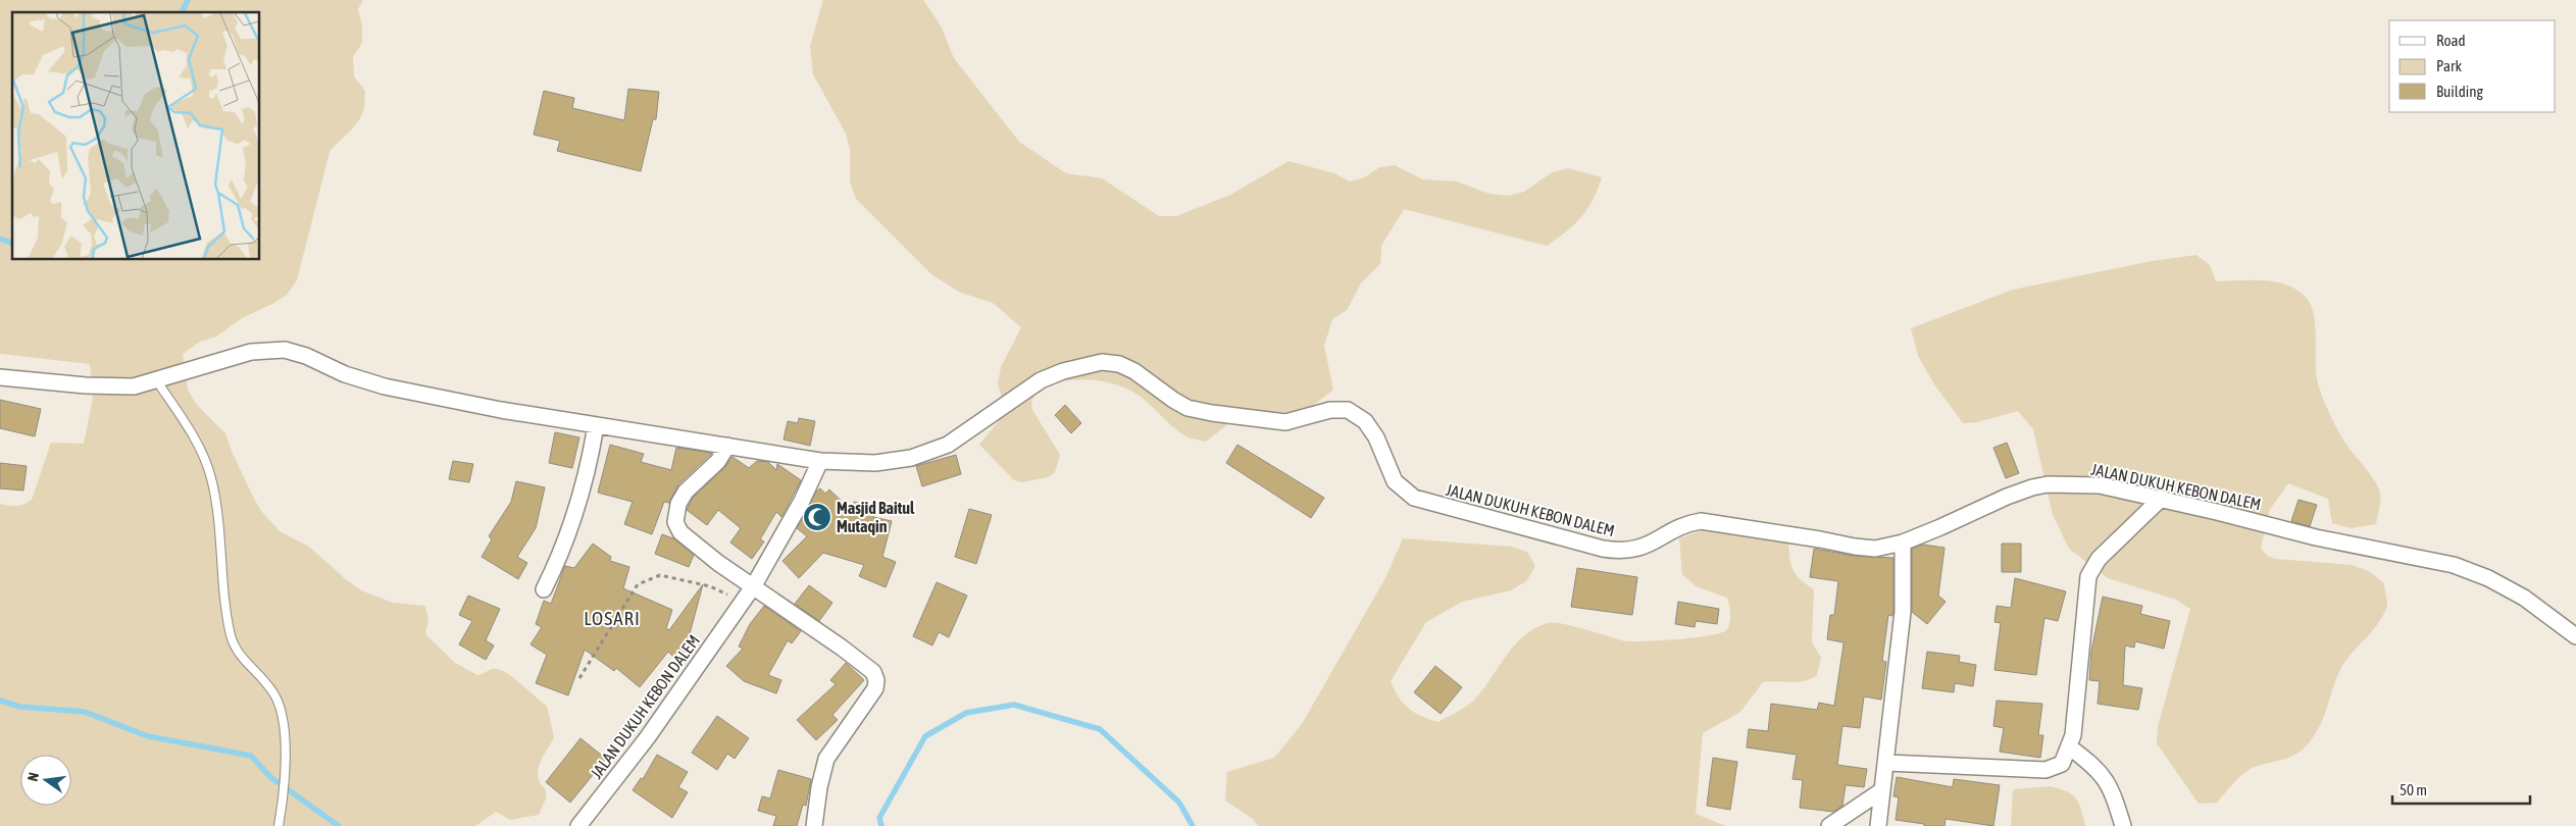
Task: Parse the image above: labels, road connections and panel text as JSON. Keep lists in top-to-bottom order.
{
  "streets": {
    "street": ["JALAN DUKUH KEBON DALEM"]
  },
  "districts": ["LOSARI"],
  "places": {
    "mosque": ["Masjid Baitul Mutaqin"]
  },
  "legend": ["Road", "Park", "Building"],
  "scale_bar": "50 m",
  "north": "left"
}
